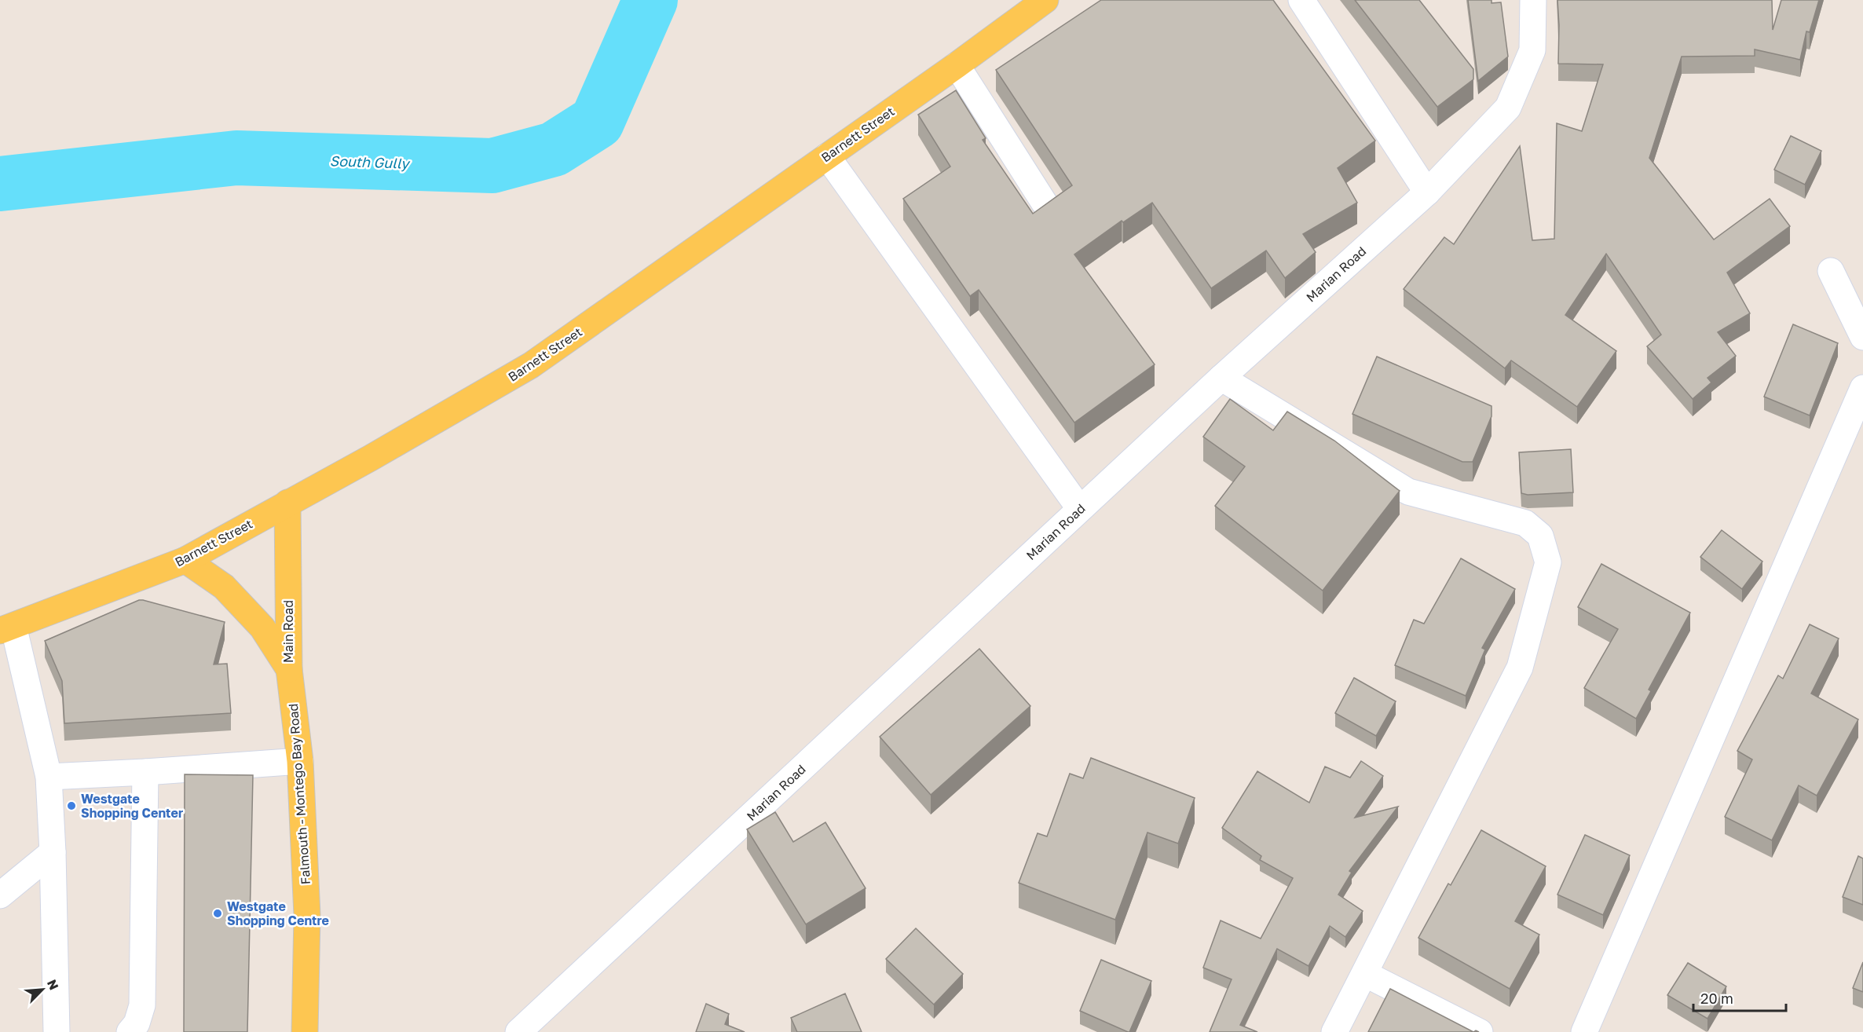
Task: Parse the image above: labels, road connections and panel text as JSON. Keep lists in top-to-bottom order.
{
  "streets": {
    "main road": ["Barnett Street", "Main Road", "Falmouth - Montego Bay Road"],
    "street": ["Marian Road"]
  },
  "crossings": [
    ["Barnett Street", "Main Road"],
    ["Main Road", "Falmouth - Montego Bay Road"]
  ],
  "water": ["South Gully"],
  "places": ["Westgate Shopping Center", "Westgate Shopping Centre"],
  "scale_bar": "20 m",
  "north": "top right"
}
